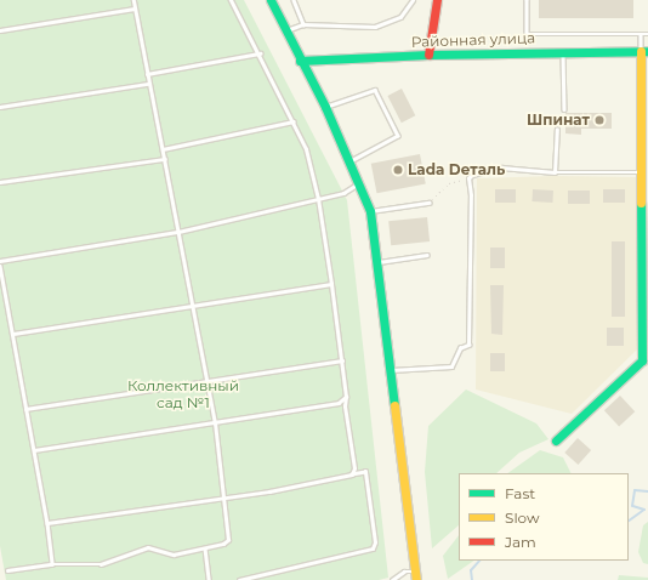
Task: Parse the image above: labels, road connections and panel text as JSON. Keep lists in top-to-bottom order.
{
  "streets": {
    "street": ["Районная улица"]
  },
  "parks": ["Коллективный сад №1"],
  "places": ["Шпинат", "Lada Dеталь"],
  "legend": ["Fast", "Slow", "Jam"]
}
